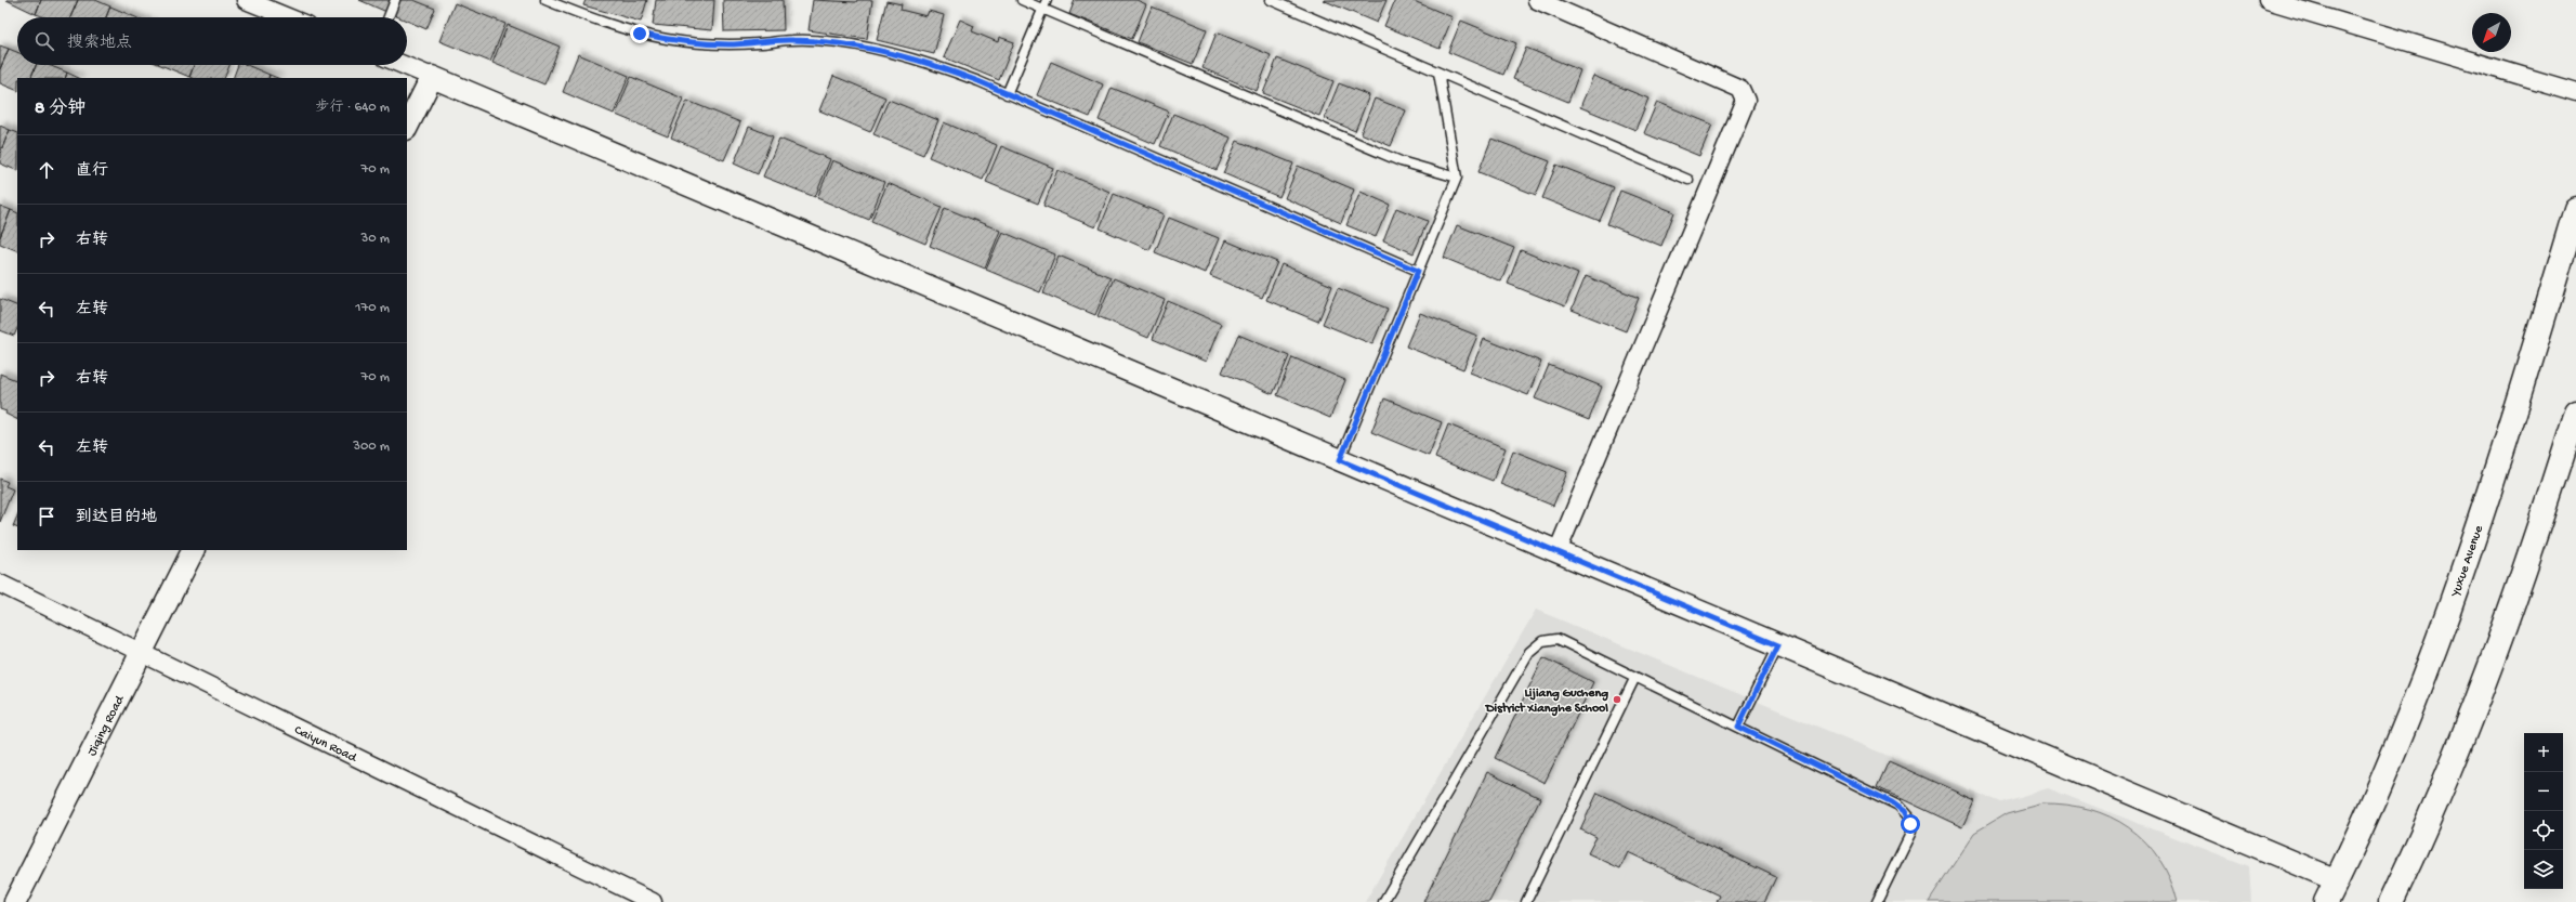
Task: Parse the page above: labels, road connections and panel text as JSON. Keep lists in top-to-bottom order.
{
  "streets": {
    "main road": ["Yuxue Avenue"],
    "street": ["Jiqing Road", "Caiyun Road"]
  },
  "crossings": [
    ["Jiqing Road", "Caiyun Road"]
  ],
  "places": ["Lijiang Gucheng District Xianghe School"],
  "north": "bottom left",
  "page": {
    "search": "搜索地点",
    "heading": ["8 分钟", "步行 · 640 m"],
    "list": [
      ["直行", "70 m"],
      ["右转", "30 m"],
      ["左转", "170 m"],
      ["右转", "70 m"],
      ["左转", "300 m"],
      "到达目的地"
    ],
    "map_buttons": ["+", "−"]
  }
}
